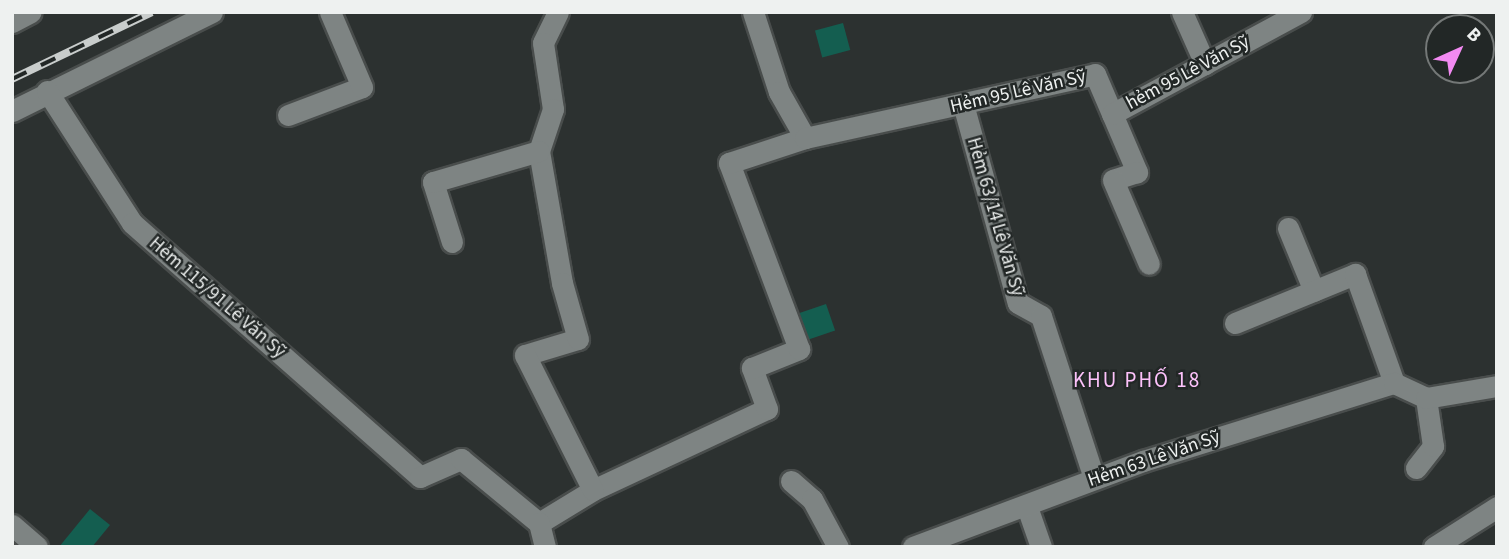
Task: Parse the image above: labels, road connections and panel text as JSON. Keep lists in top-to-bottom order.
{
  "streets": {
    "street": [
      "hẻm 95 Lê Văn Sỹ",
      "Hẻm 95 Lê Văn Sỹ",
      "Hẻm 63/14 Lê Văn Sỹ",
      "Hẻm 115/91 Lê Văn Sỹ",
      "Hẻm 63 Lê Văn Sỹ"
    ]
  },
  "crossings": [
    ["hẻm 95 Lê Văn Sỹ", "Hẻm 95 Lê Văn Sỹ"],
    ["Hẻm 95 Lê Văn Sỹ", "Hẻm 63/14 Lê Văn Sỹ"],
    ["Hẻm 63/14 Lê Văn Sỹ", "Hẻm 63 Lê Văn Sỹ"]
  ],
  "districts": ["KHU PHỐ 18"],
  "north": "top right"
}
